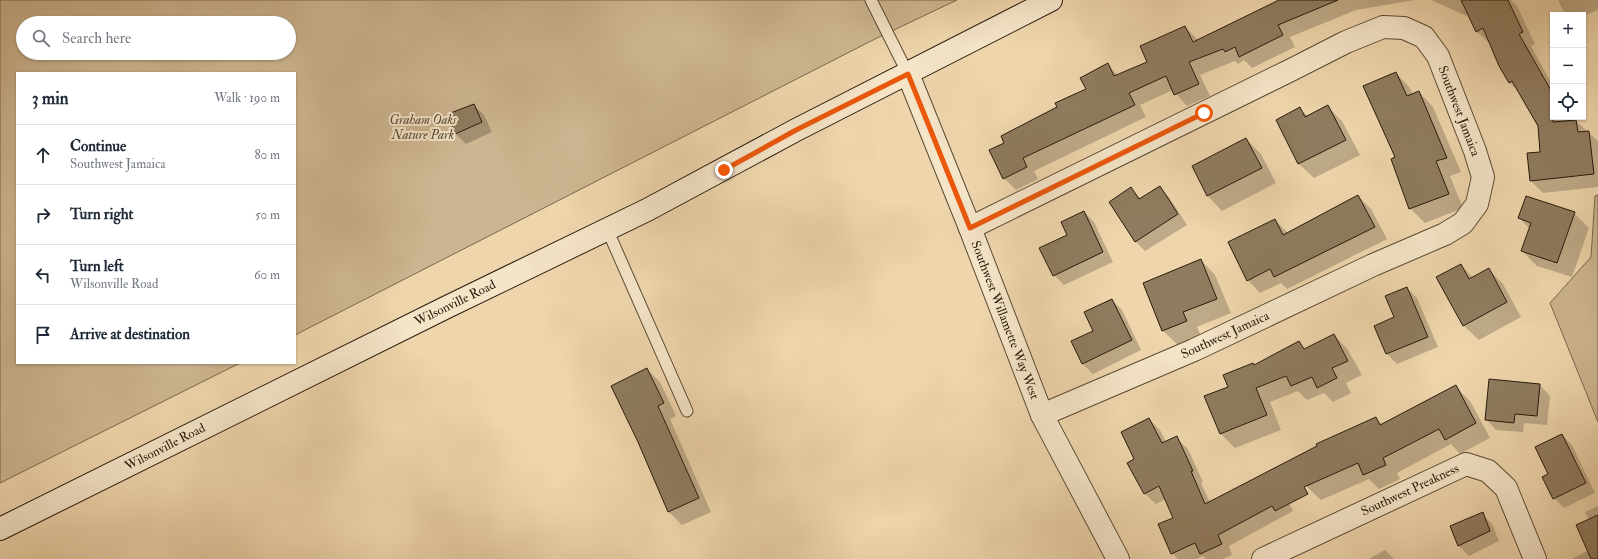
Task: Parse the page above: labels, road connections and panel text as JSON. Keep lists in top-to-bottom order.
{
  "streets": {
    "street": [
      "Southwest Jamaica",
      "Wilsonville Road",
      "Southwest Willamette Way West",
      "Southwest Preakness"
    ]
  },
  "crossings": [
    ["Southwest Jamaica", "Southwest Willamette Way West"],
    ["Wilsonville Road", "Southwest Willamette Way West"]
  ],
  "parks": ["Graham Oaks Nature Park"],
  "page": {
    "map_buttons": ["+", "−"],
    "search": "Search here",
    "heading": ["3 min", "Walk · 190 m"],
    "list": [
      ["Continue", "Southwest Jamaica", "80 m"],
      ["Turn right", "50 m"],
      ["Turn left", "Wilsonville Road", "60 m"],
      "Arrive at destination"
    ]
  }
}
